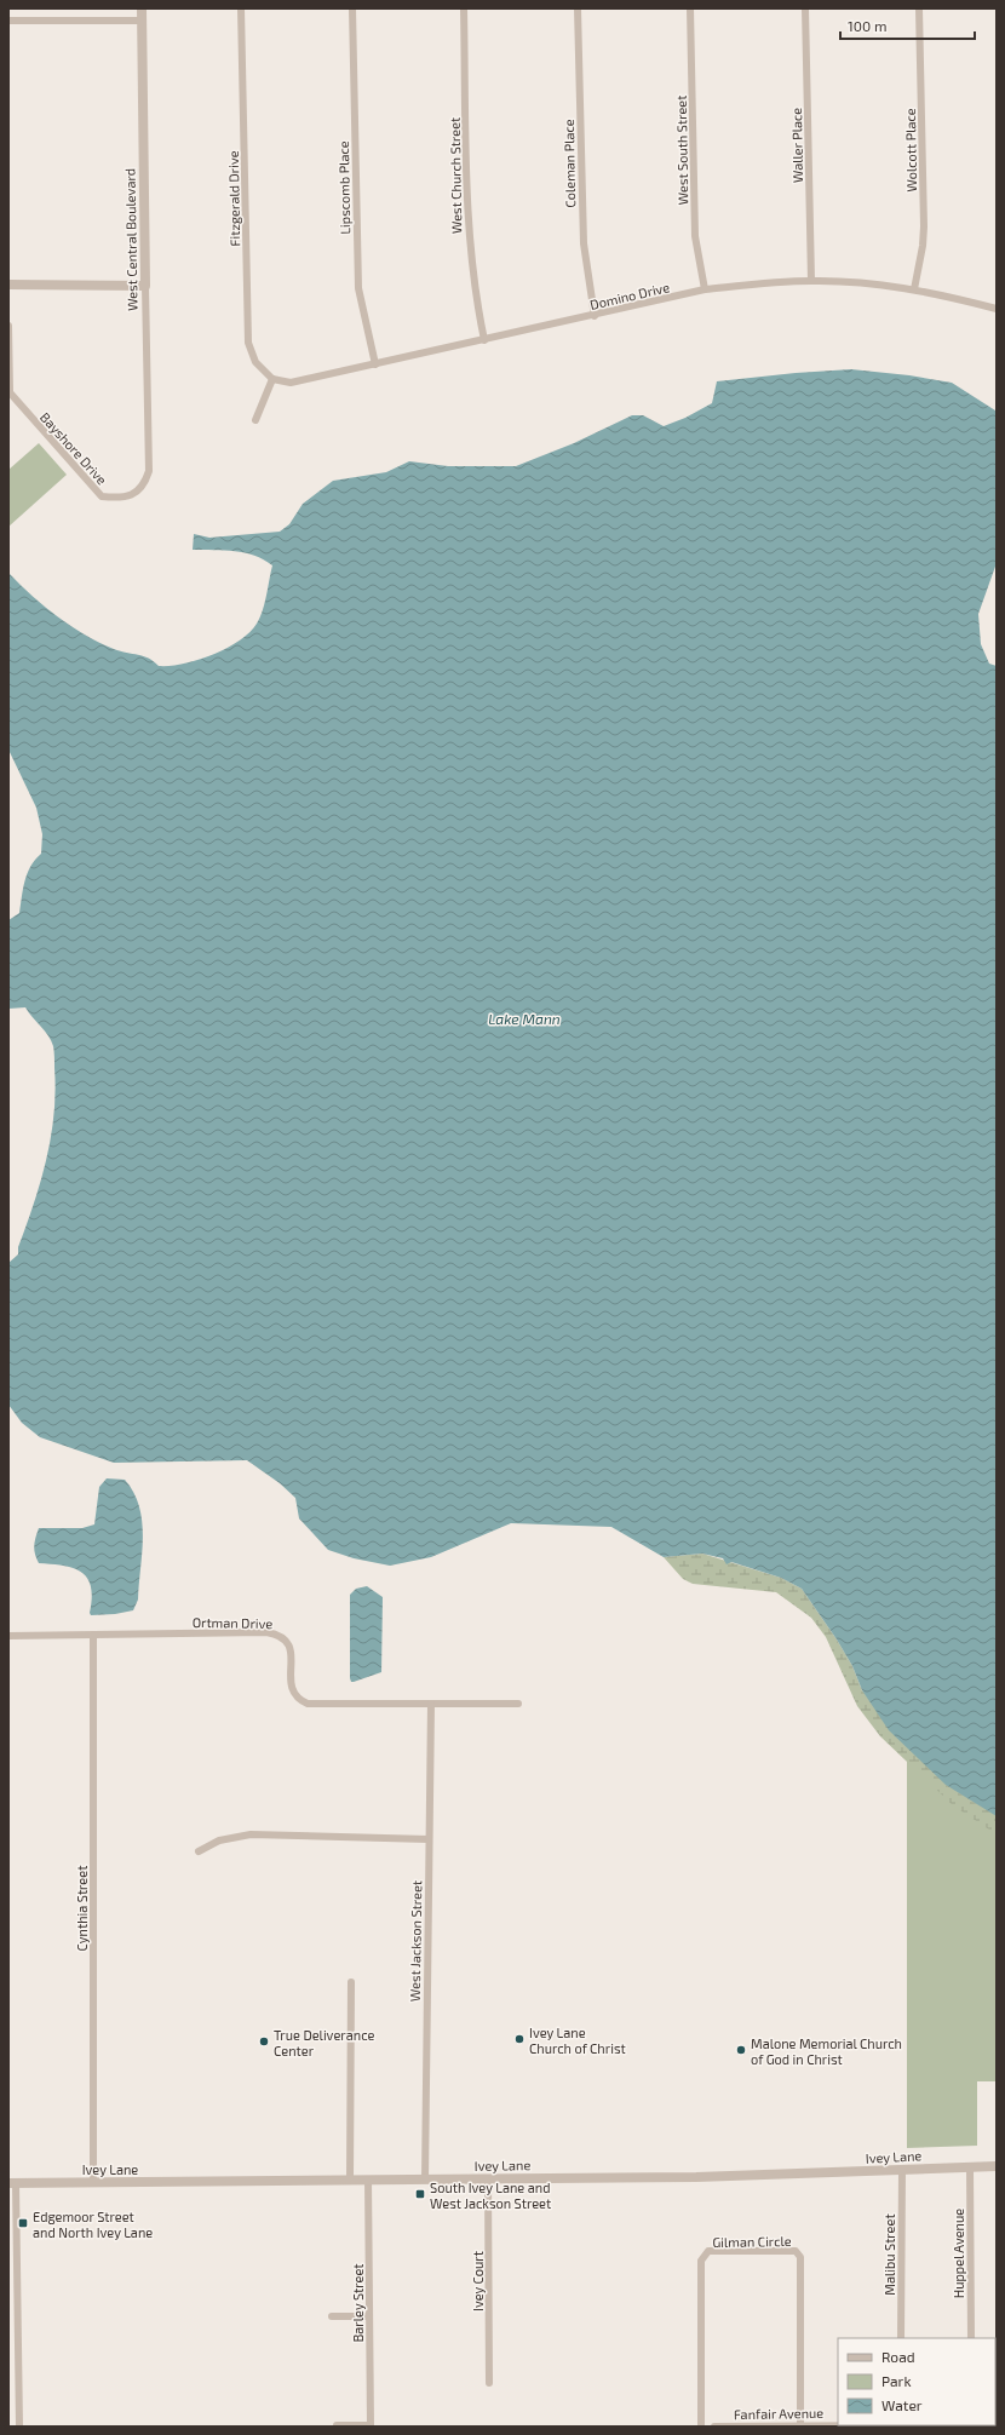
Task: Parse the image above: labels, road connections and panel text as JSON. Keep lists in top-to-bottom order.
{
  "streets": {
    "street": [
      "Waller Place",
      "West South Street",
      "Wolcott Place",
      "Coleman Place",
      "West Church Street",
      "Lipscomb Place",
      "Fitzgerald Drive",
      "West Central Boulevard",
      "Domino Drive",
      "Bayshore Drive",
      "Ortman Drive",
      "Cynthia Street",
      "West Jackson Street",
      "Ivey Lane",
      "Gilman Circle",
      "Huppel Avenue",
      "Malibu Street",
      "Ivey Court",
      "Barley Street",
      "Fanfair Avenue"
    ]
  },
  "crossings": [
    ["Waller Place", "Domino Drive"],
    ["West South Street", "Domino Drive"],
    ["Wolcott Place", "Domino Drive"],
    ["Coleman Place", "Domino Drive"],
    ["West Church Street", "Domino Drive"],
    ["Lipscomb Place", "Domino Drive"],
    ["Fitzgerald Drive", "Domino Drive"],
    ["West Central Boulevard", "Bayshore Drive"],
    ["Ortman Drive", "Cynthia Street"],
    ["Ortman Drive", "West Jackson Street"],
    ["Cynthia Street", "Ivey Lane"],
    ["West Jackson Street", "Ivey Lane"],
    ["Ivey Lane", "Huppel Avenue"],
    ["Ivey Lane", "Malibu Street"],
    ["Ivey Lane", "Ivey Court"],
    ["Ivey Lane", "Barley Street"],
    ["Gilman Circle", "Fanfair Avenue"]
  ],
  "water": ["Lake Mann"],
  "places": {
    "other": ["Ivey Lane Church of Christ", "True Deliverance Center", "Malone Memorial Church of God in Christ"],
    "transit": ["South Ivey Lane and West Jackson Street", "Edgemoor Street and North Ivey Lane"]
  },
  "legend": ["Road", "Park", "Water"],
  "scale_bar": "100 m"
}
